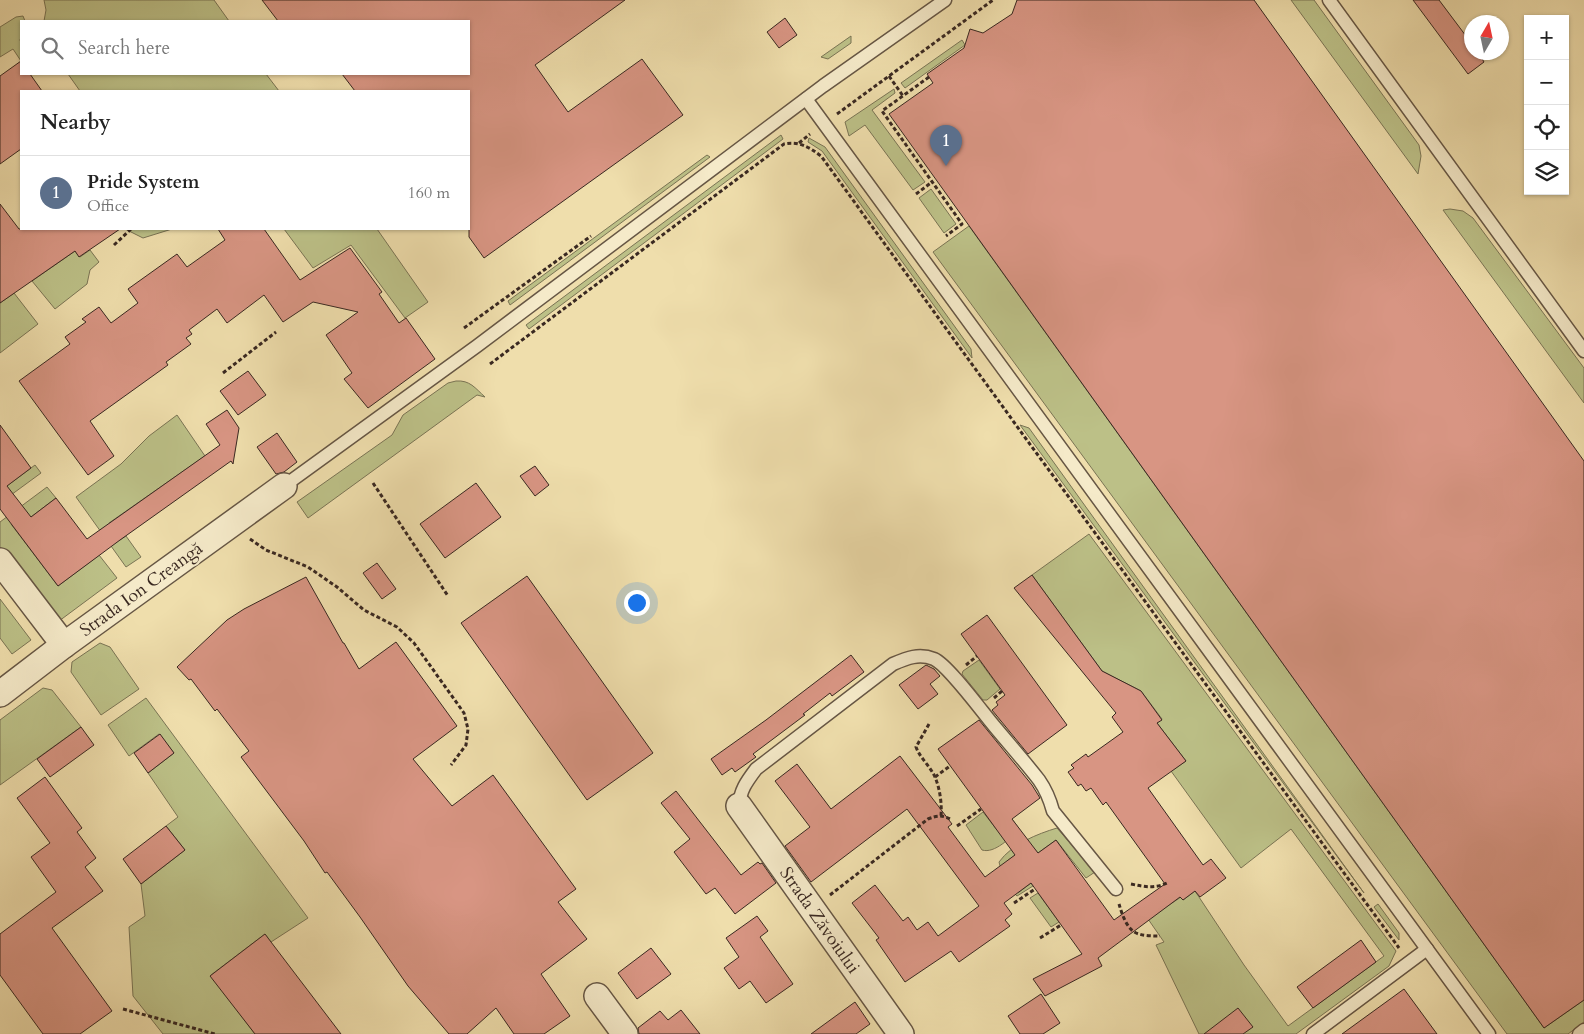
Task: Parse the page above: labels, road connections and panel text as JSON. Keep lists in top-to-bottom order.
{
  "streets": {
    "street": ["Strada Ion Creangă", "Strada Zăvoiului"]
  },
  "north": "top",
  "page": {
    "map_buttons": ["+", "−"],
    "search": "Search here",
    "heading": "Nearby",
    "pins": "1",
    "list": [
      {
        "mark": "1",
        "name": "Pride System",
        "note": "Office",
        "value": "160 m"
      }
    ]
  }
}
